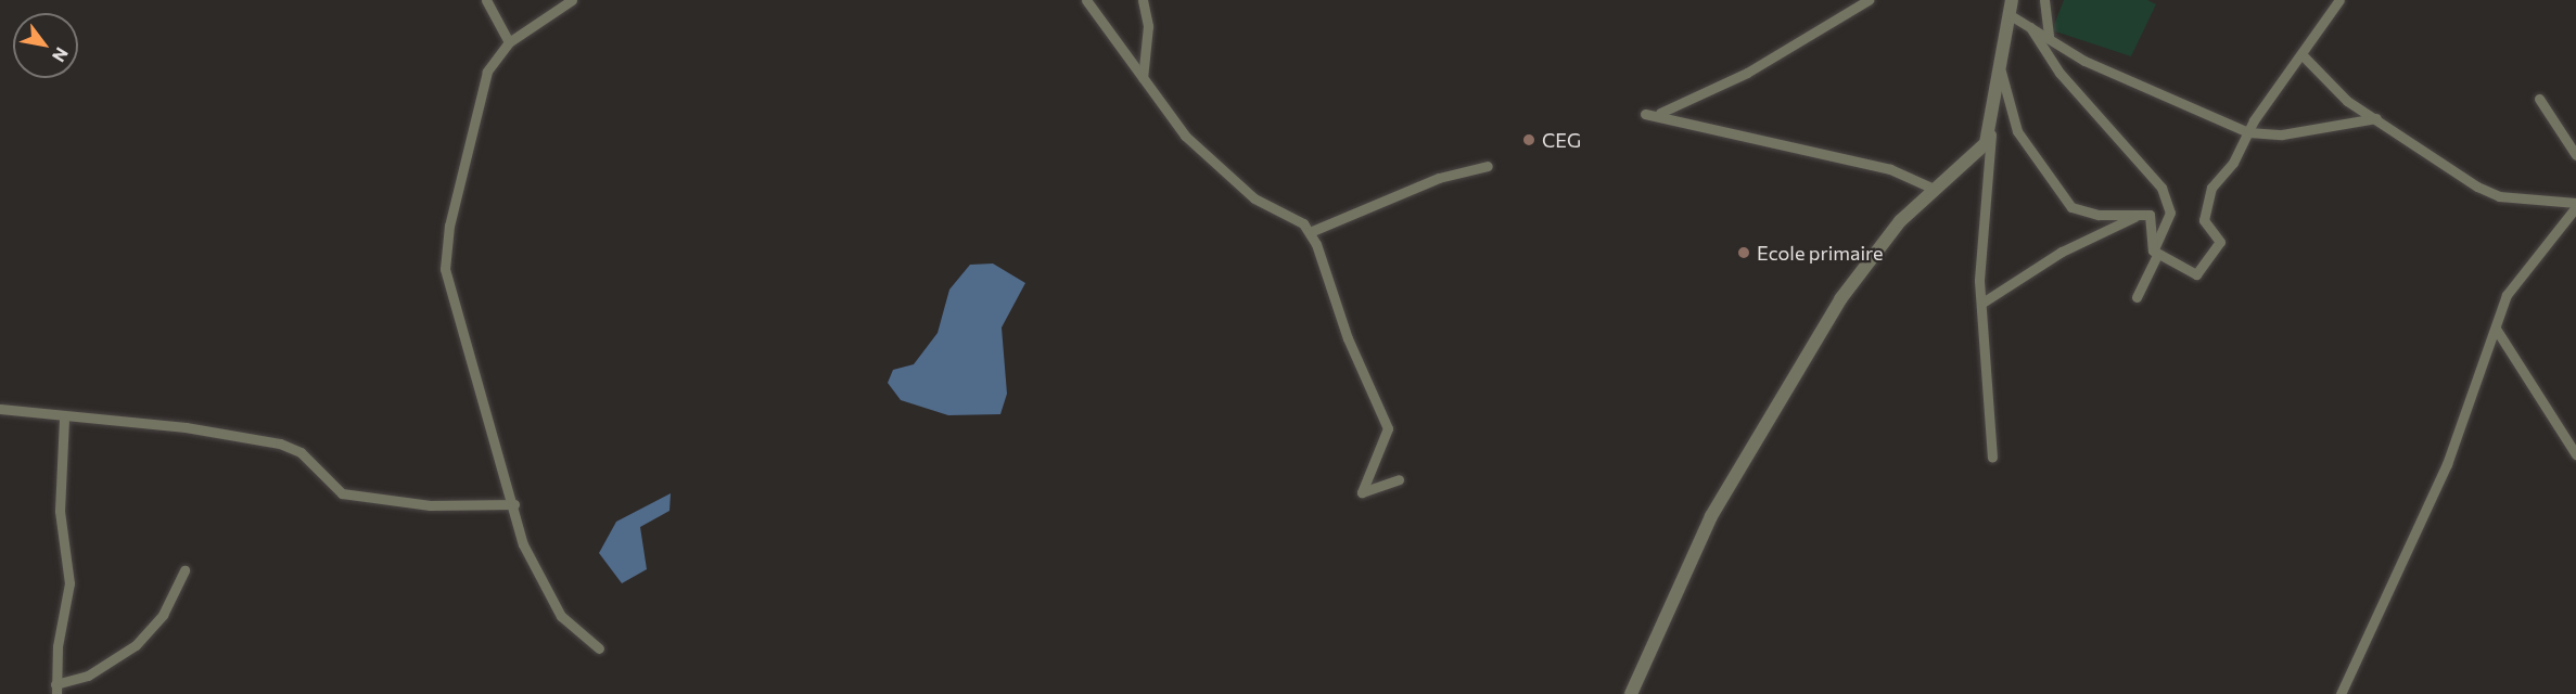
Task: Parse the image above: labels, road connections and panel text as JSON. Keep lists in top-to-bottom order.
{
  "places": ["CEG", "Ecole primaire"],
  "north": "bottom right"
}
